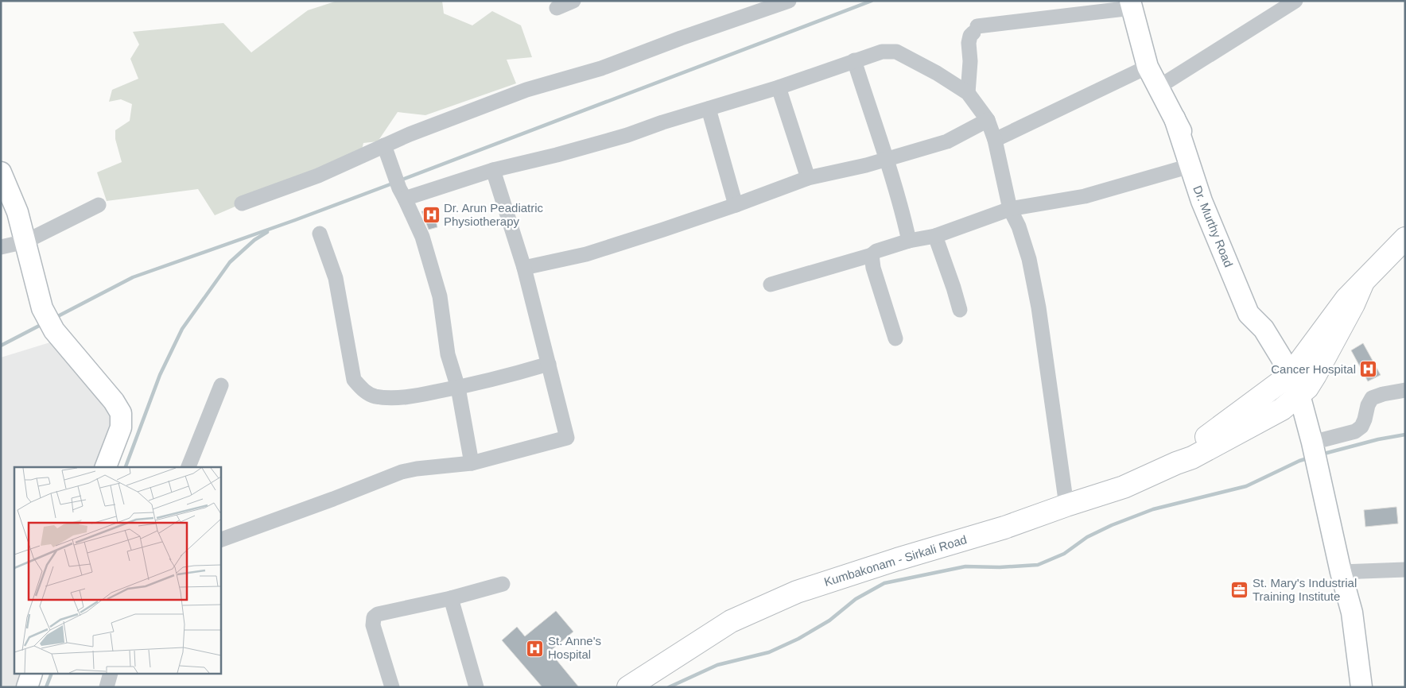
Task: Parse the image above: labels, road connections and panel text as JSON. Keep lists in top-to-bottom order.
{
  "streets": {
    "main road": ["Dr. Murthy Road", "Kumbakonam - Sirkali Road"]
  },
  "crossings": [
    ["Dr. Murthy Road", "Kumbakonam - Sirkali Road"]
  ],
  "places": {
    "hospital": ["Dr. Arun Peadiatric Physiotherapy", "Cancer Hospital", "St. Anne's Hospital"],
    "office": ["St. Mary's Industrial Training Institute"]
  }
}
